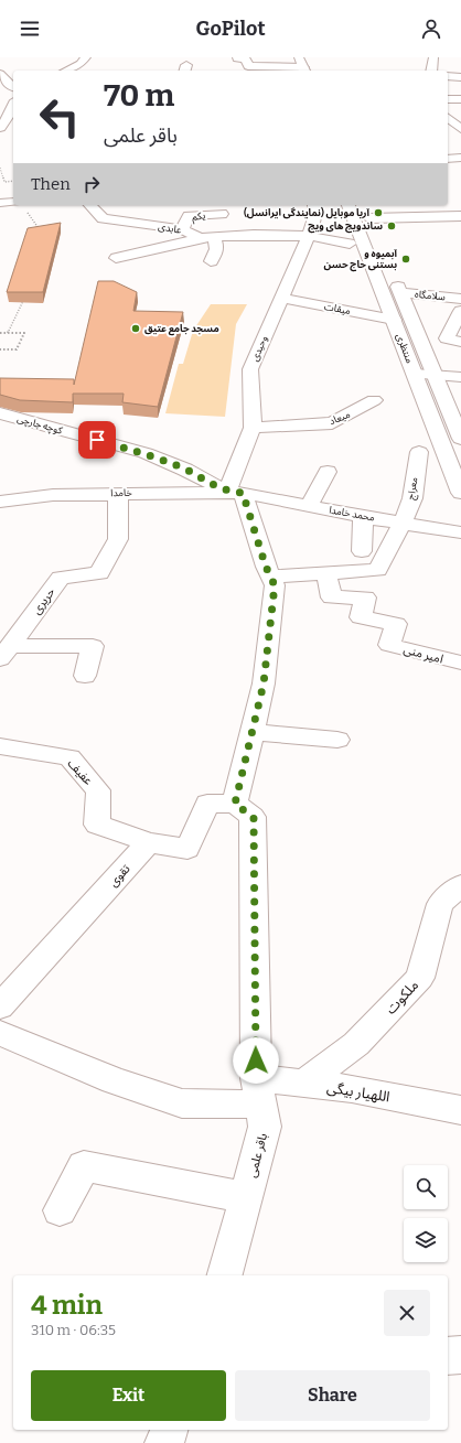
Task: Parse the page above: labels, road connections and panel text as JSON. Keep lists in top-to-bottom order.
{
  "streets": {
    "street": [
      "یکم",
      "عابدی",
      "سلامگاه",
      "میقات",
      "وحیدی",
      "منتظری",
      "میعاد",
      "کوچه جارچی",
      "معراج",
      "خامدا",
      "محمد خامدا",
      "حریری",
      "امیر منی",
      "عفیف",
      "تقوی",
      "ملکوت",
      "اللهیار بیگی",
      "باقر علمی"
    ]
  },
  "crossings": [
    ["یکم", "عابدی"],
    ["عابدی", "وحیدی"],
    ["سلامگاه", "منتظری"],
    ["میقات", "وحیدی"],
    ["میقات", "منتظری"],
    ["وحیدی", "میعاد"],
    ["وحیدی", "کوچه جارچی"],
    ["وحیدی", "خامدا"],
    ["وحیدی", "محمد خامدا"],
    ["کوچه جارچی", "خامدا"],
    ["کوچه جارچی", "محمد خامدا"],
    ["معراج", "محمد خامدا"],
    ["خامدا", "محمد خامدا"],
    ["خامدا", "حریری"],
    ["عفیف", "تقوی"],
    ["ملکوت", "اللهیار بیگی"],
    ["اللهیار بیگی", "باقر علمی"]
  ],
  "places": [
    "آریا موبایل (نمایندگی ایرانسل)",
    "ساندویچ های ویچ",
    "آبمیوه و بستنی حاج حسن",
    "مسجد جامع عتیق"
  ],
  "page": {
    "header": "GoPilot",
    "turn": ["70 m", "باقر علمی"],
    "then": "Then",
    "heading": ["4 min", "310 m · 06:35"],
    "buttons": ["Exit", "Share"]
  }
}
